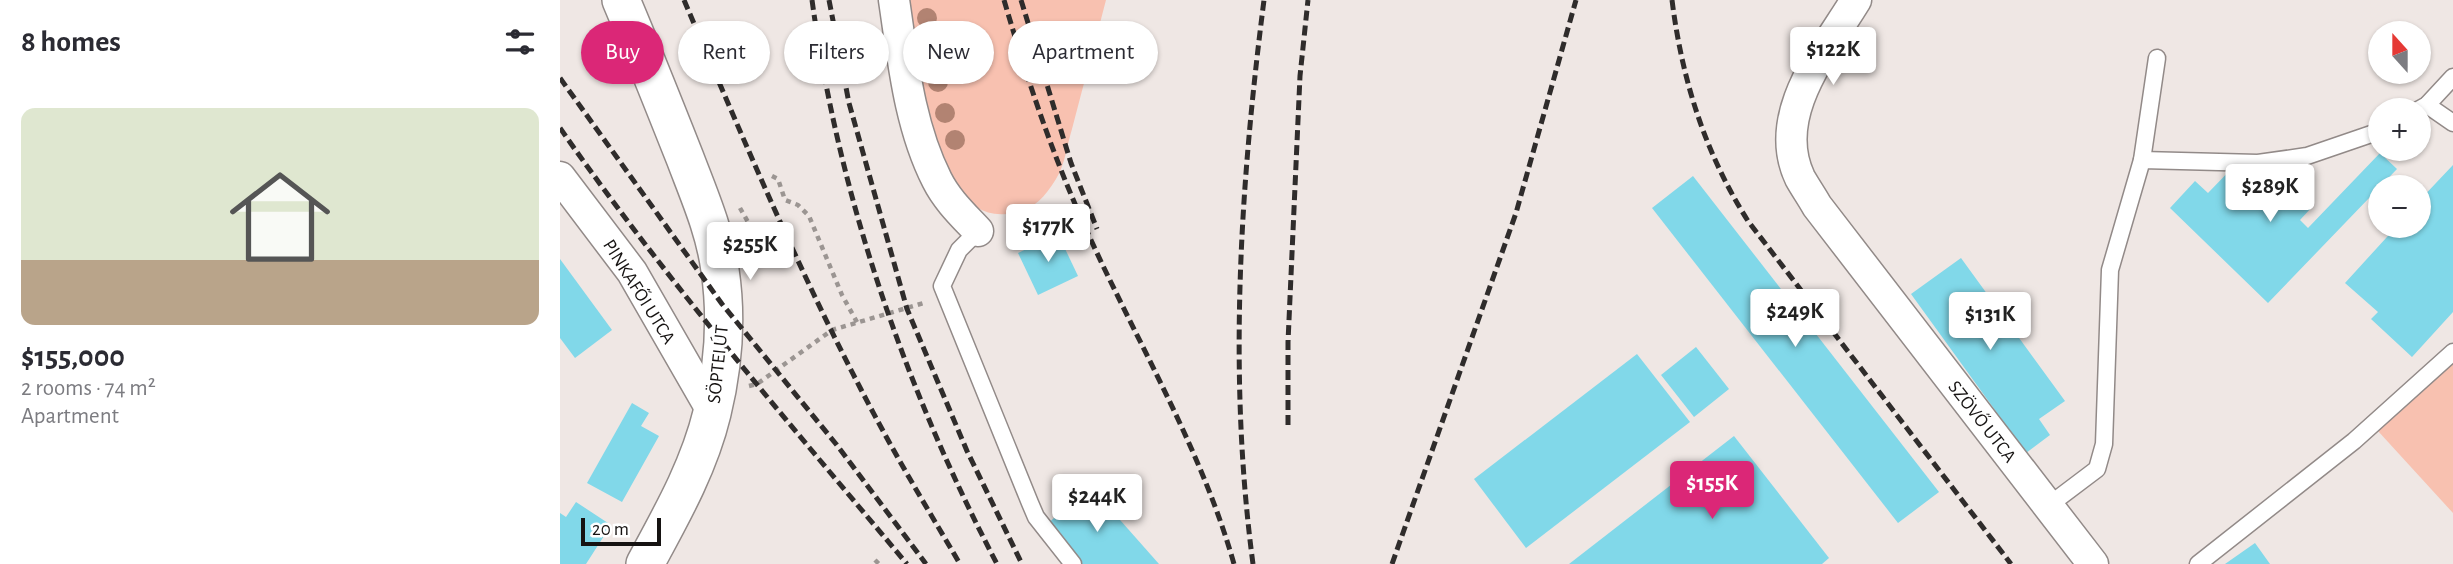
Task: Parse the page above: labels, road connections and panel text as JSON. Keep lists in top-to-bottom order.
{
  "streets": {
    "street": ["PINKAFŐI UTCA", "SÖPTEI ÚT", "SZÖVŐ UTCA"]
  },
  "crossings": [
    ["PINKAFŐI UTCA", "SÖPTEI ÚT"]
  ],
  "scale_bar": "20 m",
  "north": "top",
  "page": {
    "heading": "8 homes",
    "map_buttons": ["+", "−"],
    "chip": [
      "Buy",
      "Rent",
      "Filters",
      "New",
      "Apartment"
    ],
    "price": [
      "$122K",
      "$289K",
      "$177K",
      "$255K",
      "$249K",
      "$131K",
      "$155K",
      "$244K"
    ],
    "list": [
      {
        "name": "$155,000",
        "note": "2 rooms · 74 m² · Apartment"
      }
    ],
    "scale": "20 m"
  }
}
